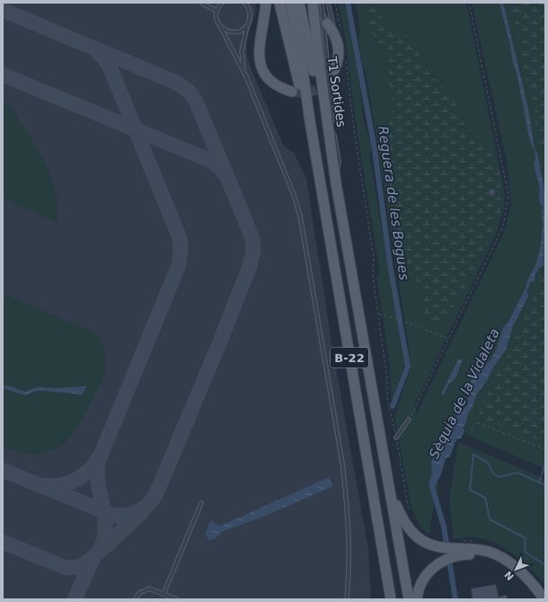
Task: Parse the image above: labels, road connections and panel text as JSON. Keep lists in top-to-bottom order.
{
  "streets": {
    "main road": ["T1 Sortides", "B-22"]
  },
  "crossings": [
    ["T1 Sortides", "B-22"]
  ],
  "water": ["Reguera de les Bogues", "Sèquia de la Vidaleta"],
  "north": "bottom left"
}
